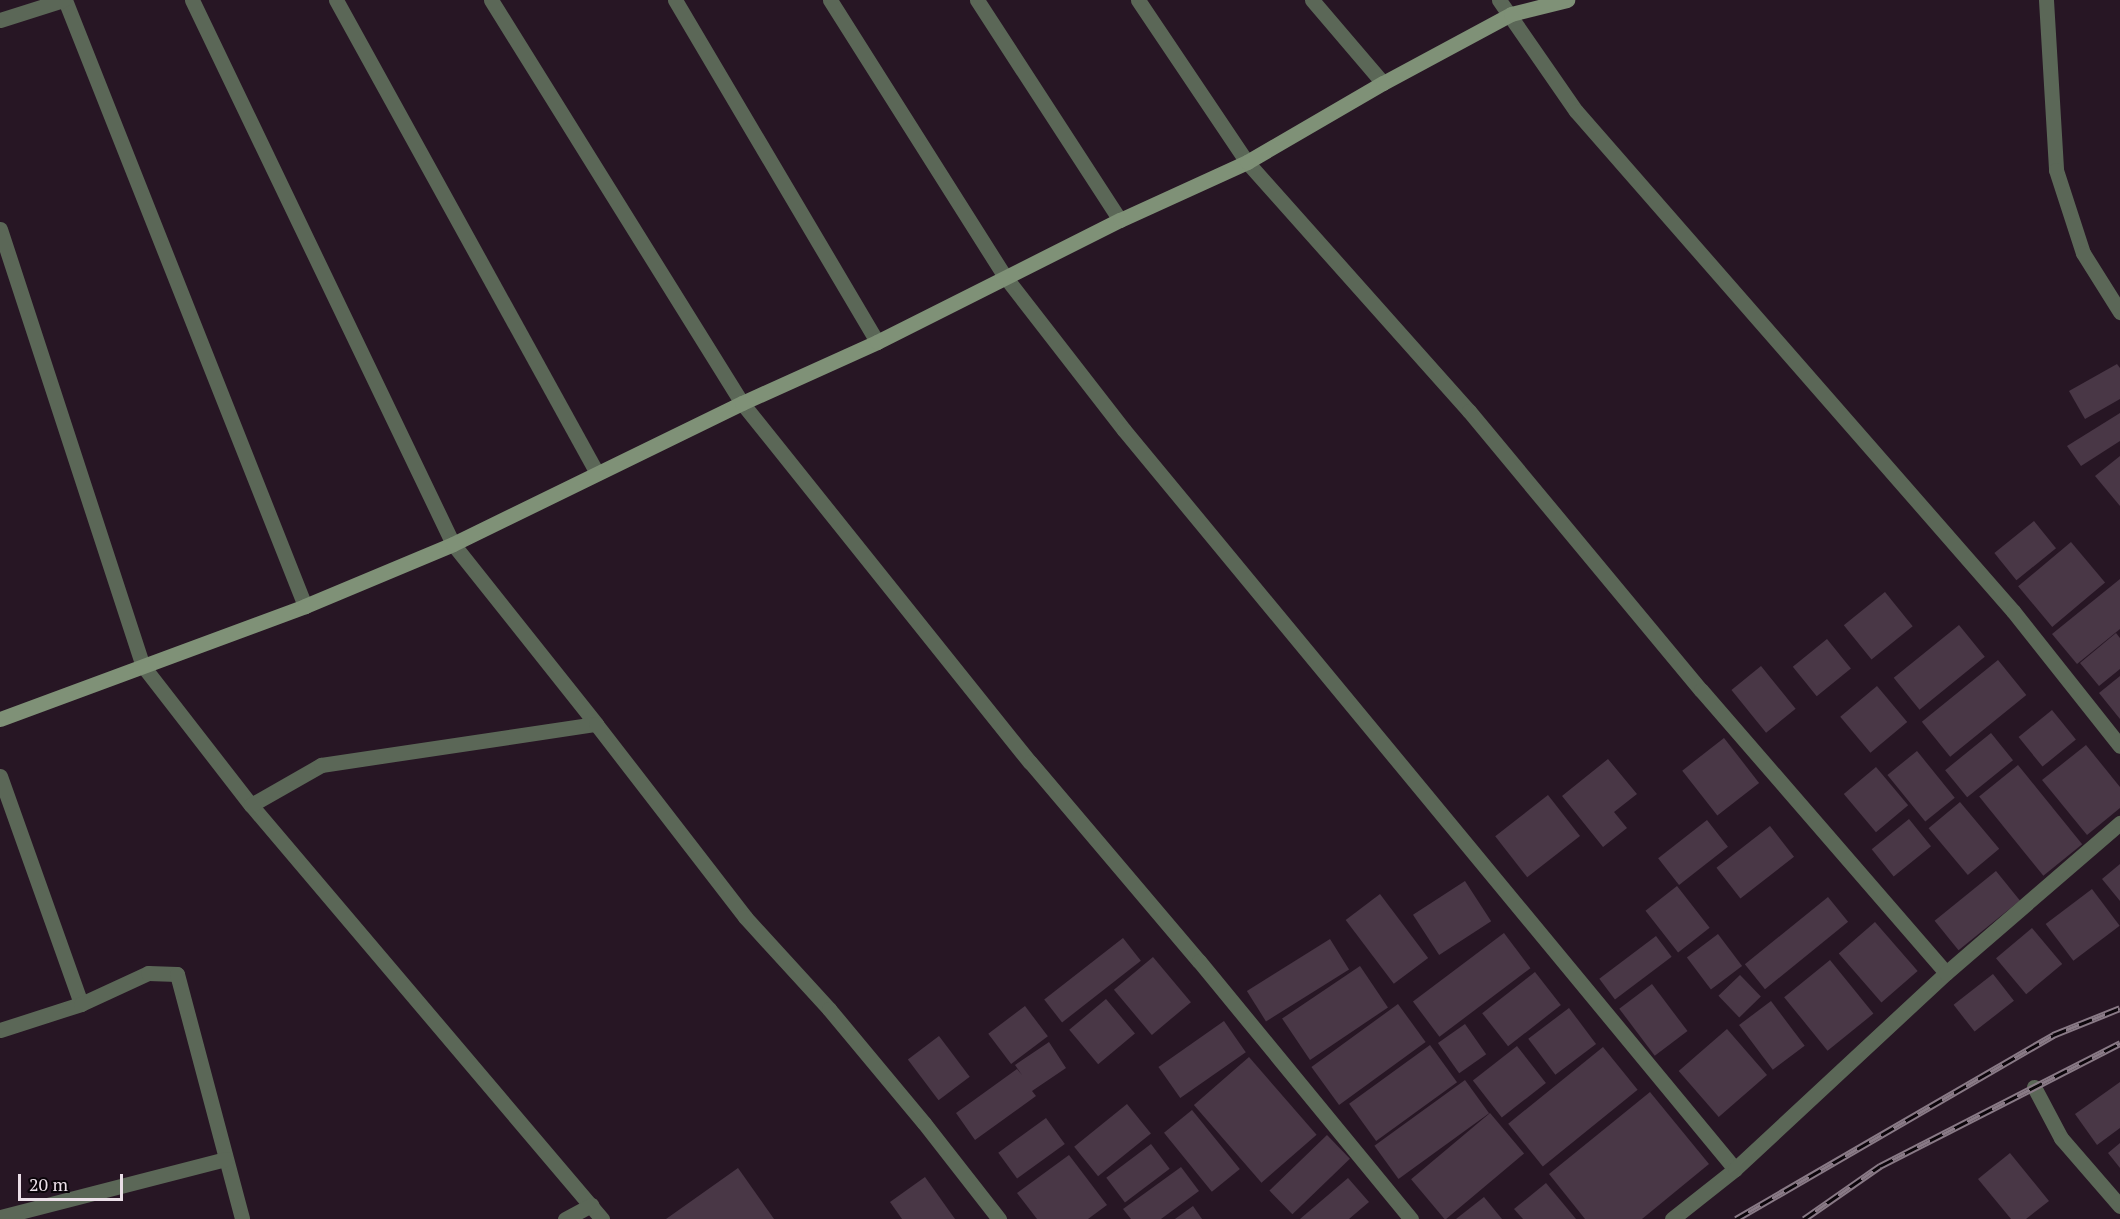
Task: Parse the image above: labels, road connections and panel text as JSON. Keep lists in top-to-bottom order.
{
  "scale_bar": "20 m"
}
